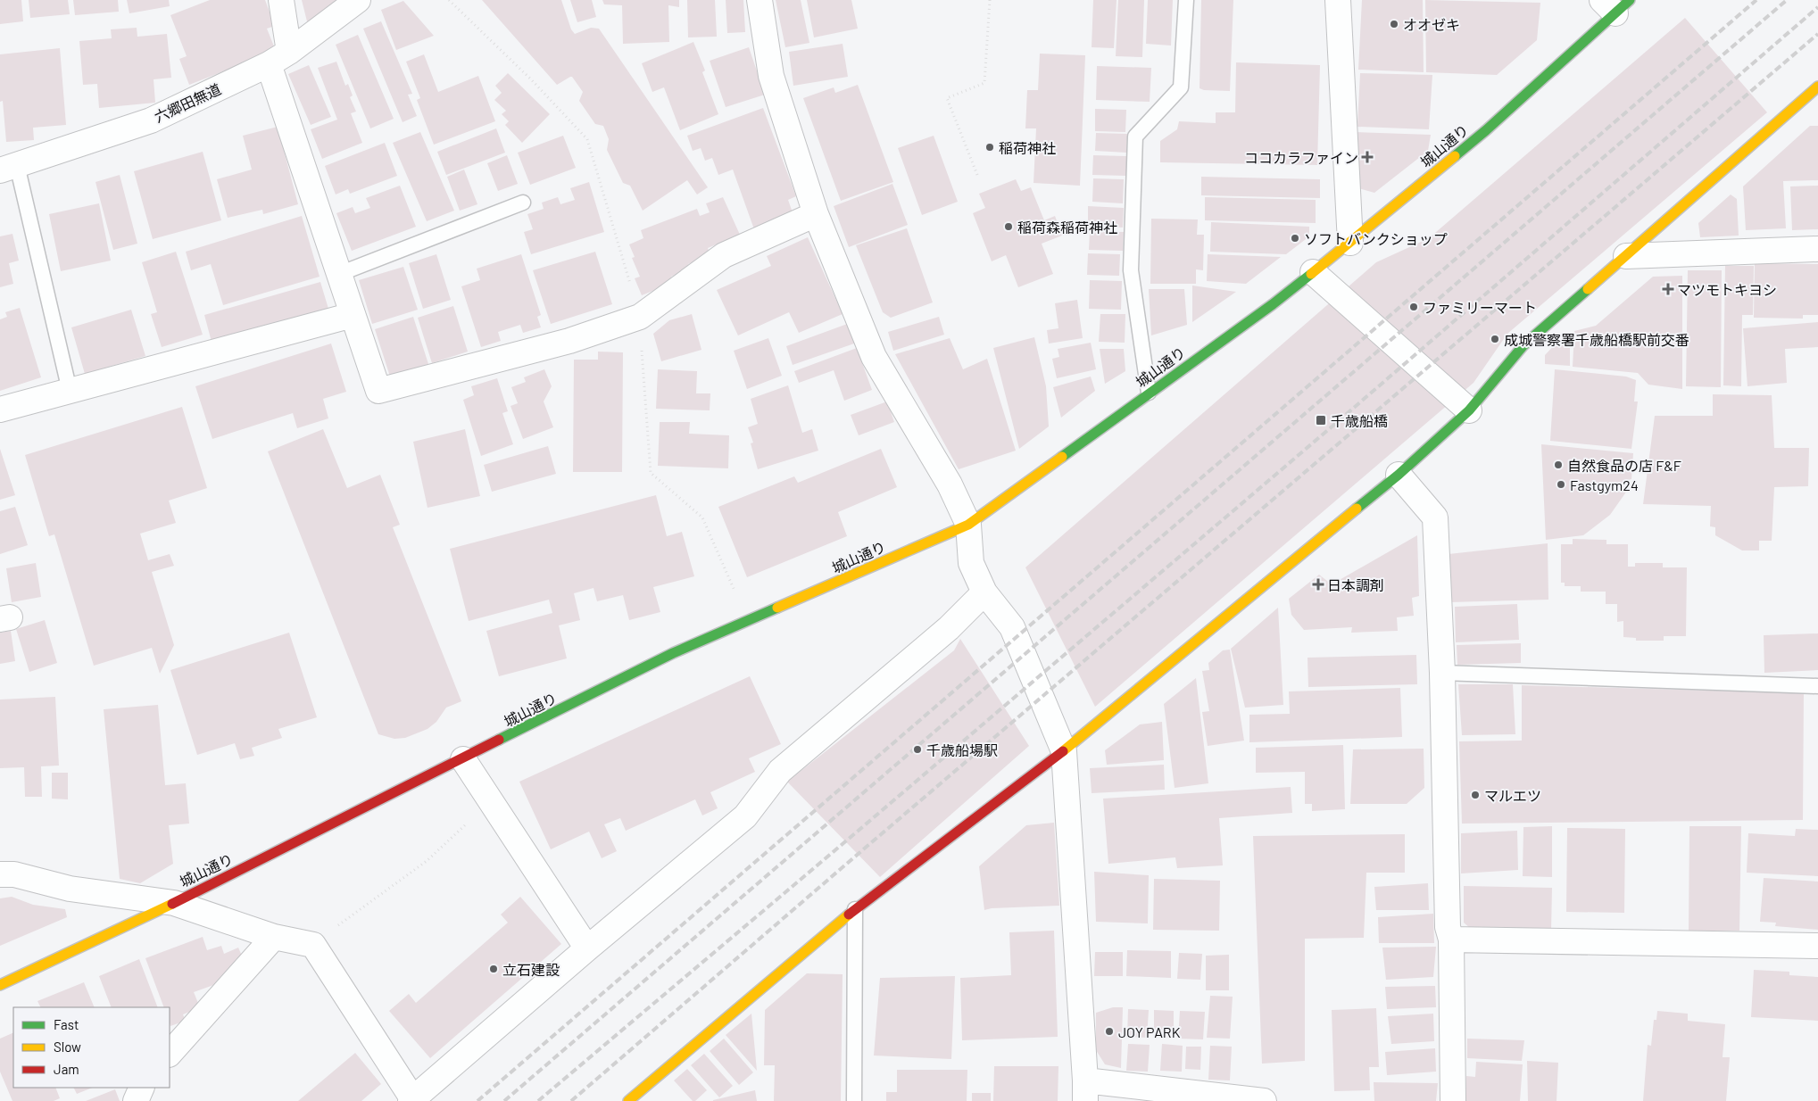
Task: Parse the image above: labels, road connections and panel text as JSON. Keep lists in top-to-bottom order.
{
  "streets": {
    "street": ["六郷田無道", "城山通り"]
  },
  "places": {
    "other": [
      "オオゼキ",
      "稲荷神社",
      "稲荷森稲荷神社",
      "ソフトバンクショップ",
      "ファミリーマート",
      "成城警察署千歳船橋駅前交番",
      "自然食品の店 F&F",
      "Fastgym24",
      "千歳船場駅",
      "マルエツ",
      "立石建設",
      "JOY PARK"
    ],
    "health": ["ココカラファイン", "マツモトキヨシ", "日本調剤"],
    "transit": ["千歳船橋"]
  },
  "legend": ["Fast", "Slow", "Jam"]
}
